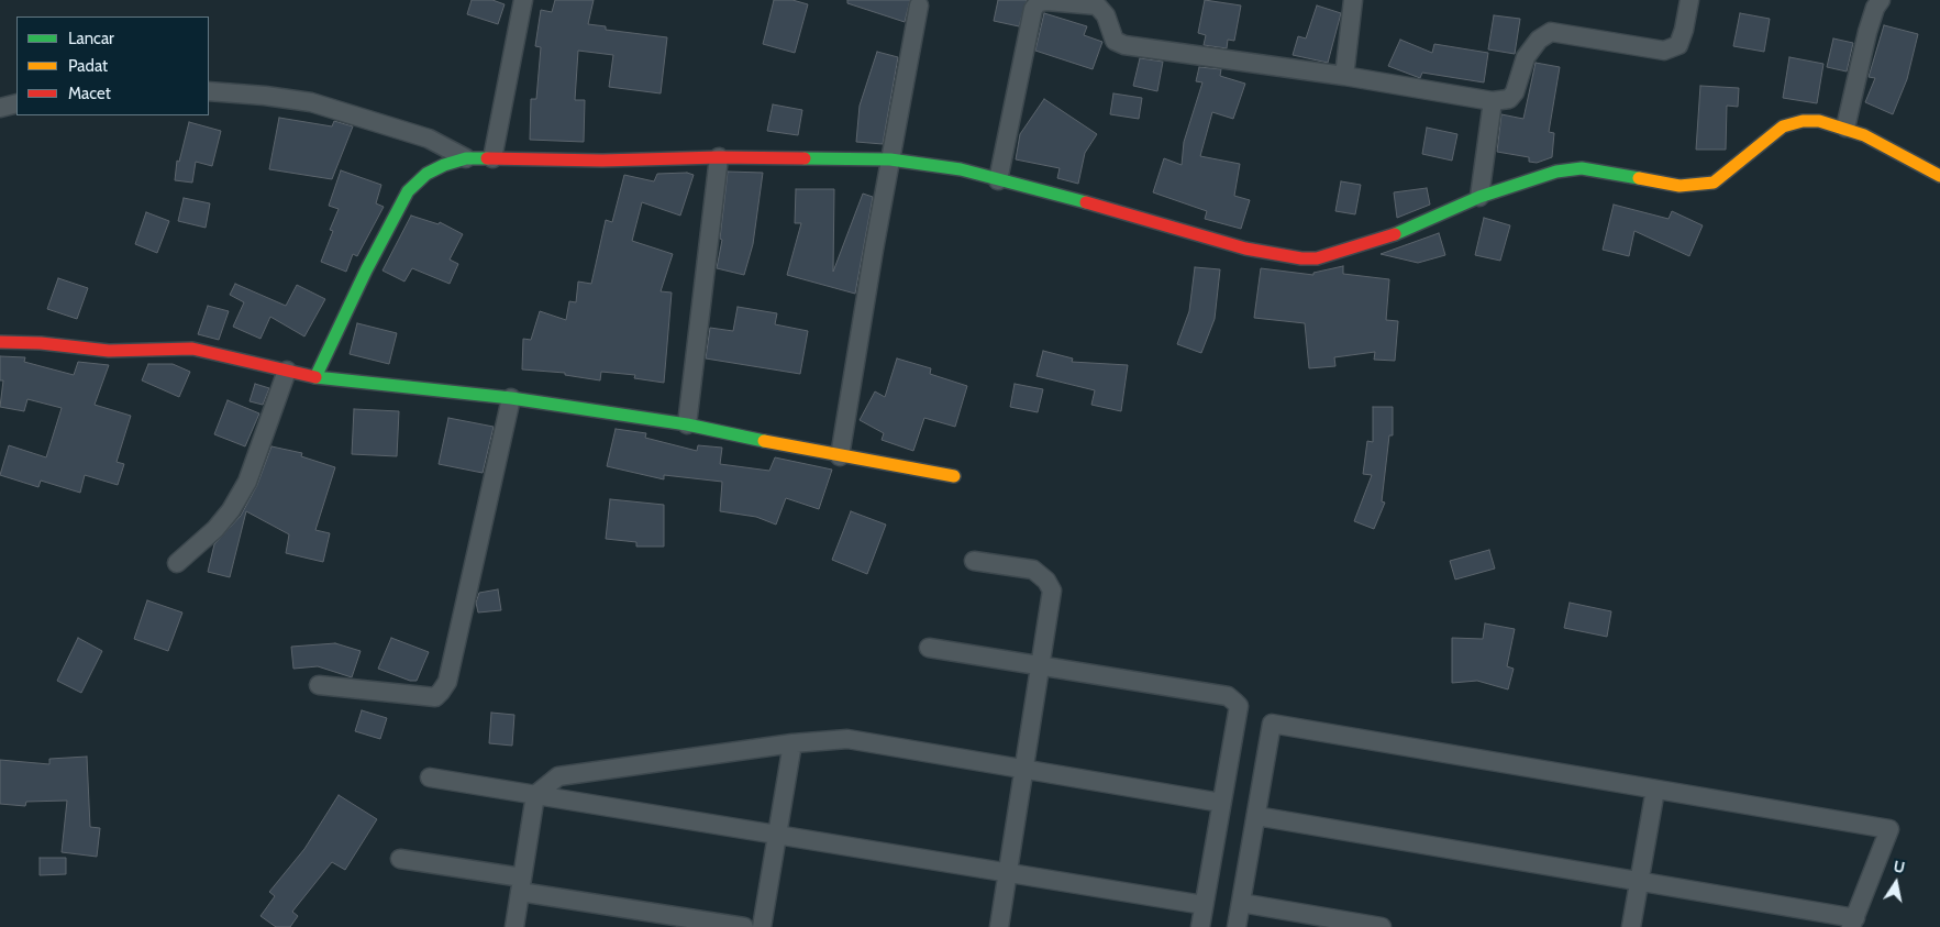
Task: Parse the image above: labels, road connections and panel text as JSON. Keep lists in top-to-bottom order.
{
  "legend": ["Lancar", "Padat", "Macet"],
  "north": "top"
}
